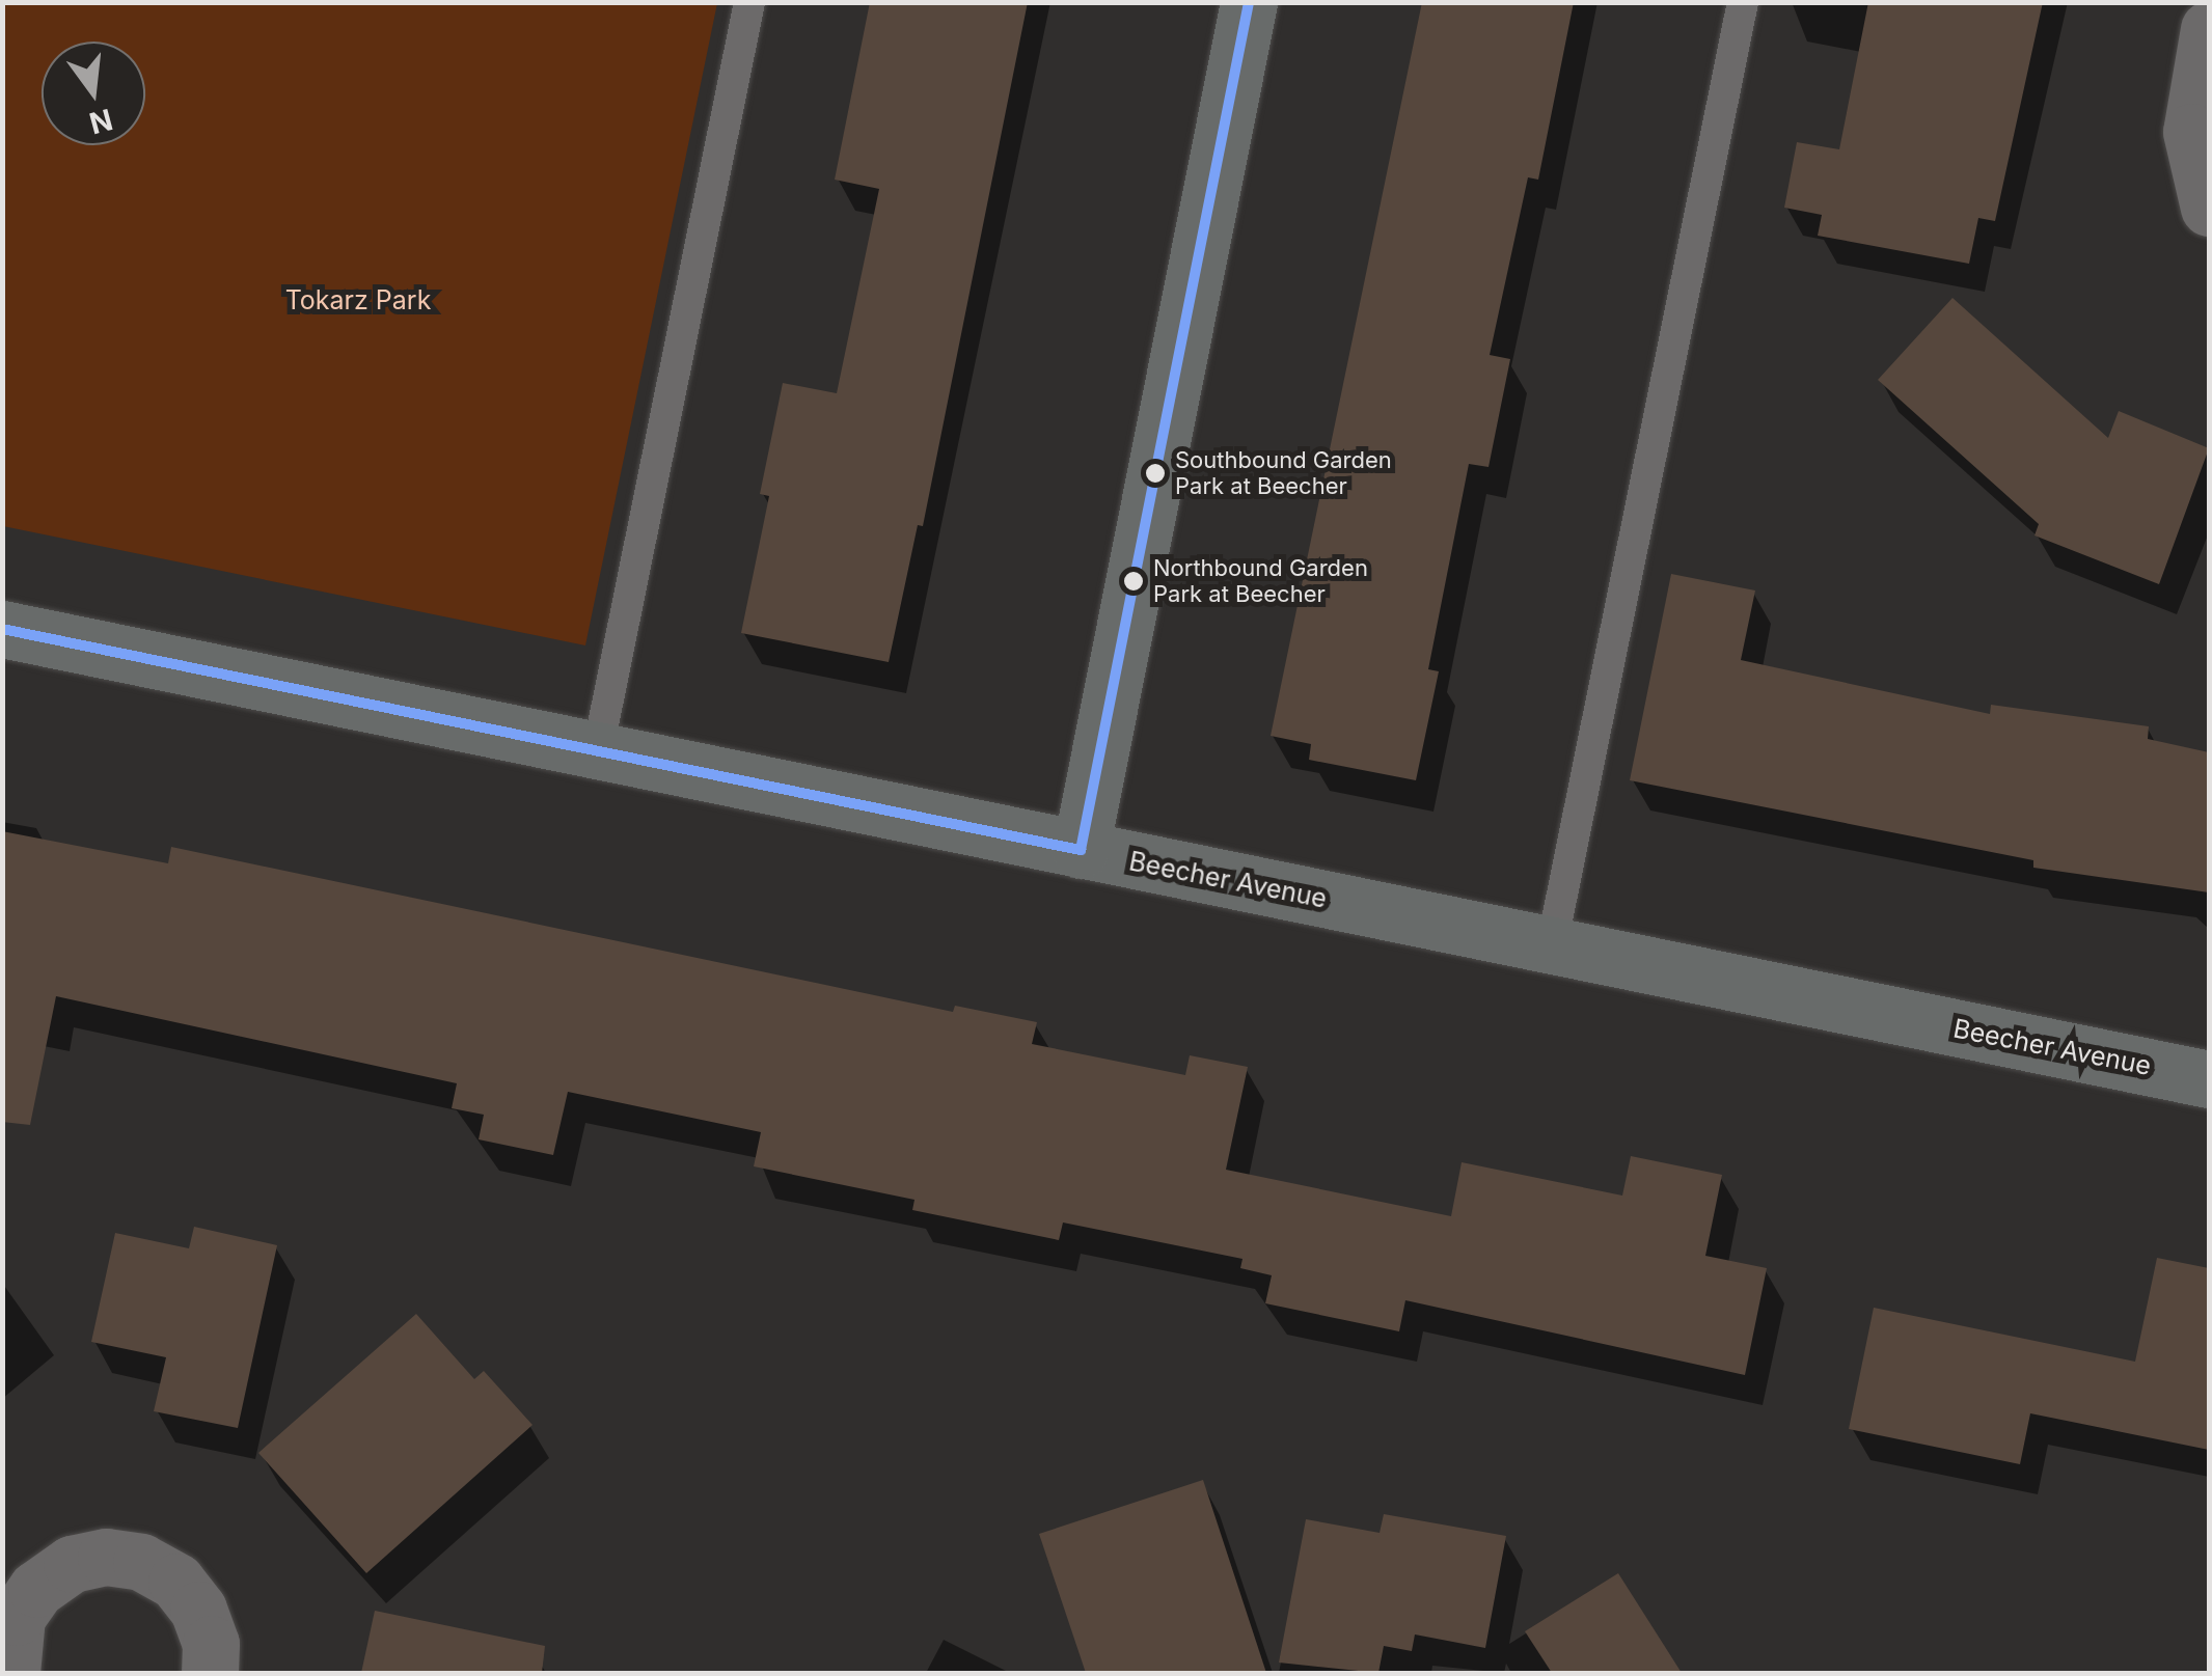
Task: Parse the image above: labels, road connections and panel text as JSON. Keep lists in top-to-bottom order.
{
  "streets": {
    "street": ["Beecher Avenue"]
  },
  "parks": ["Tokarz Park"],
  "places": ["Southbound Garden Park at Beecher", "Northbound Garden Park at Beecher"],
  "north": "bottom"
}
